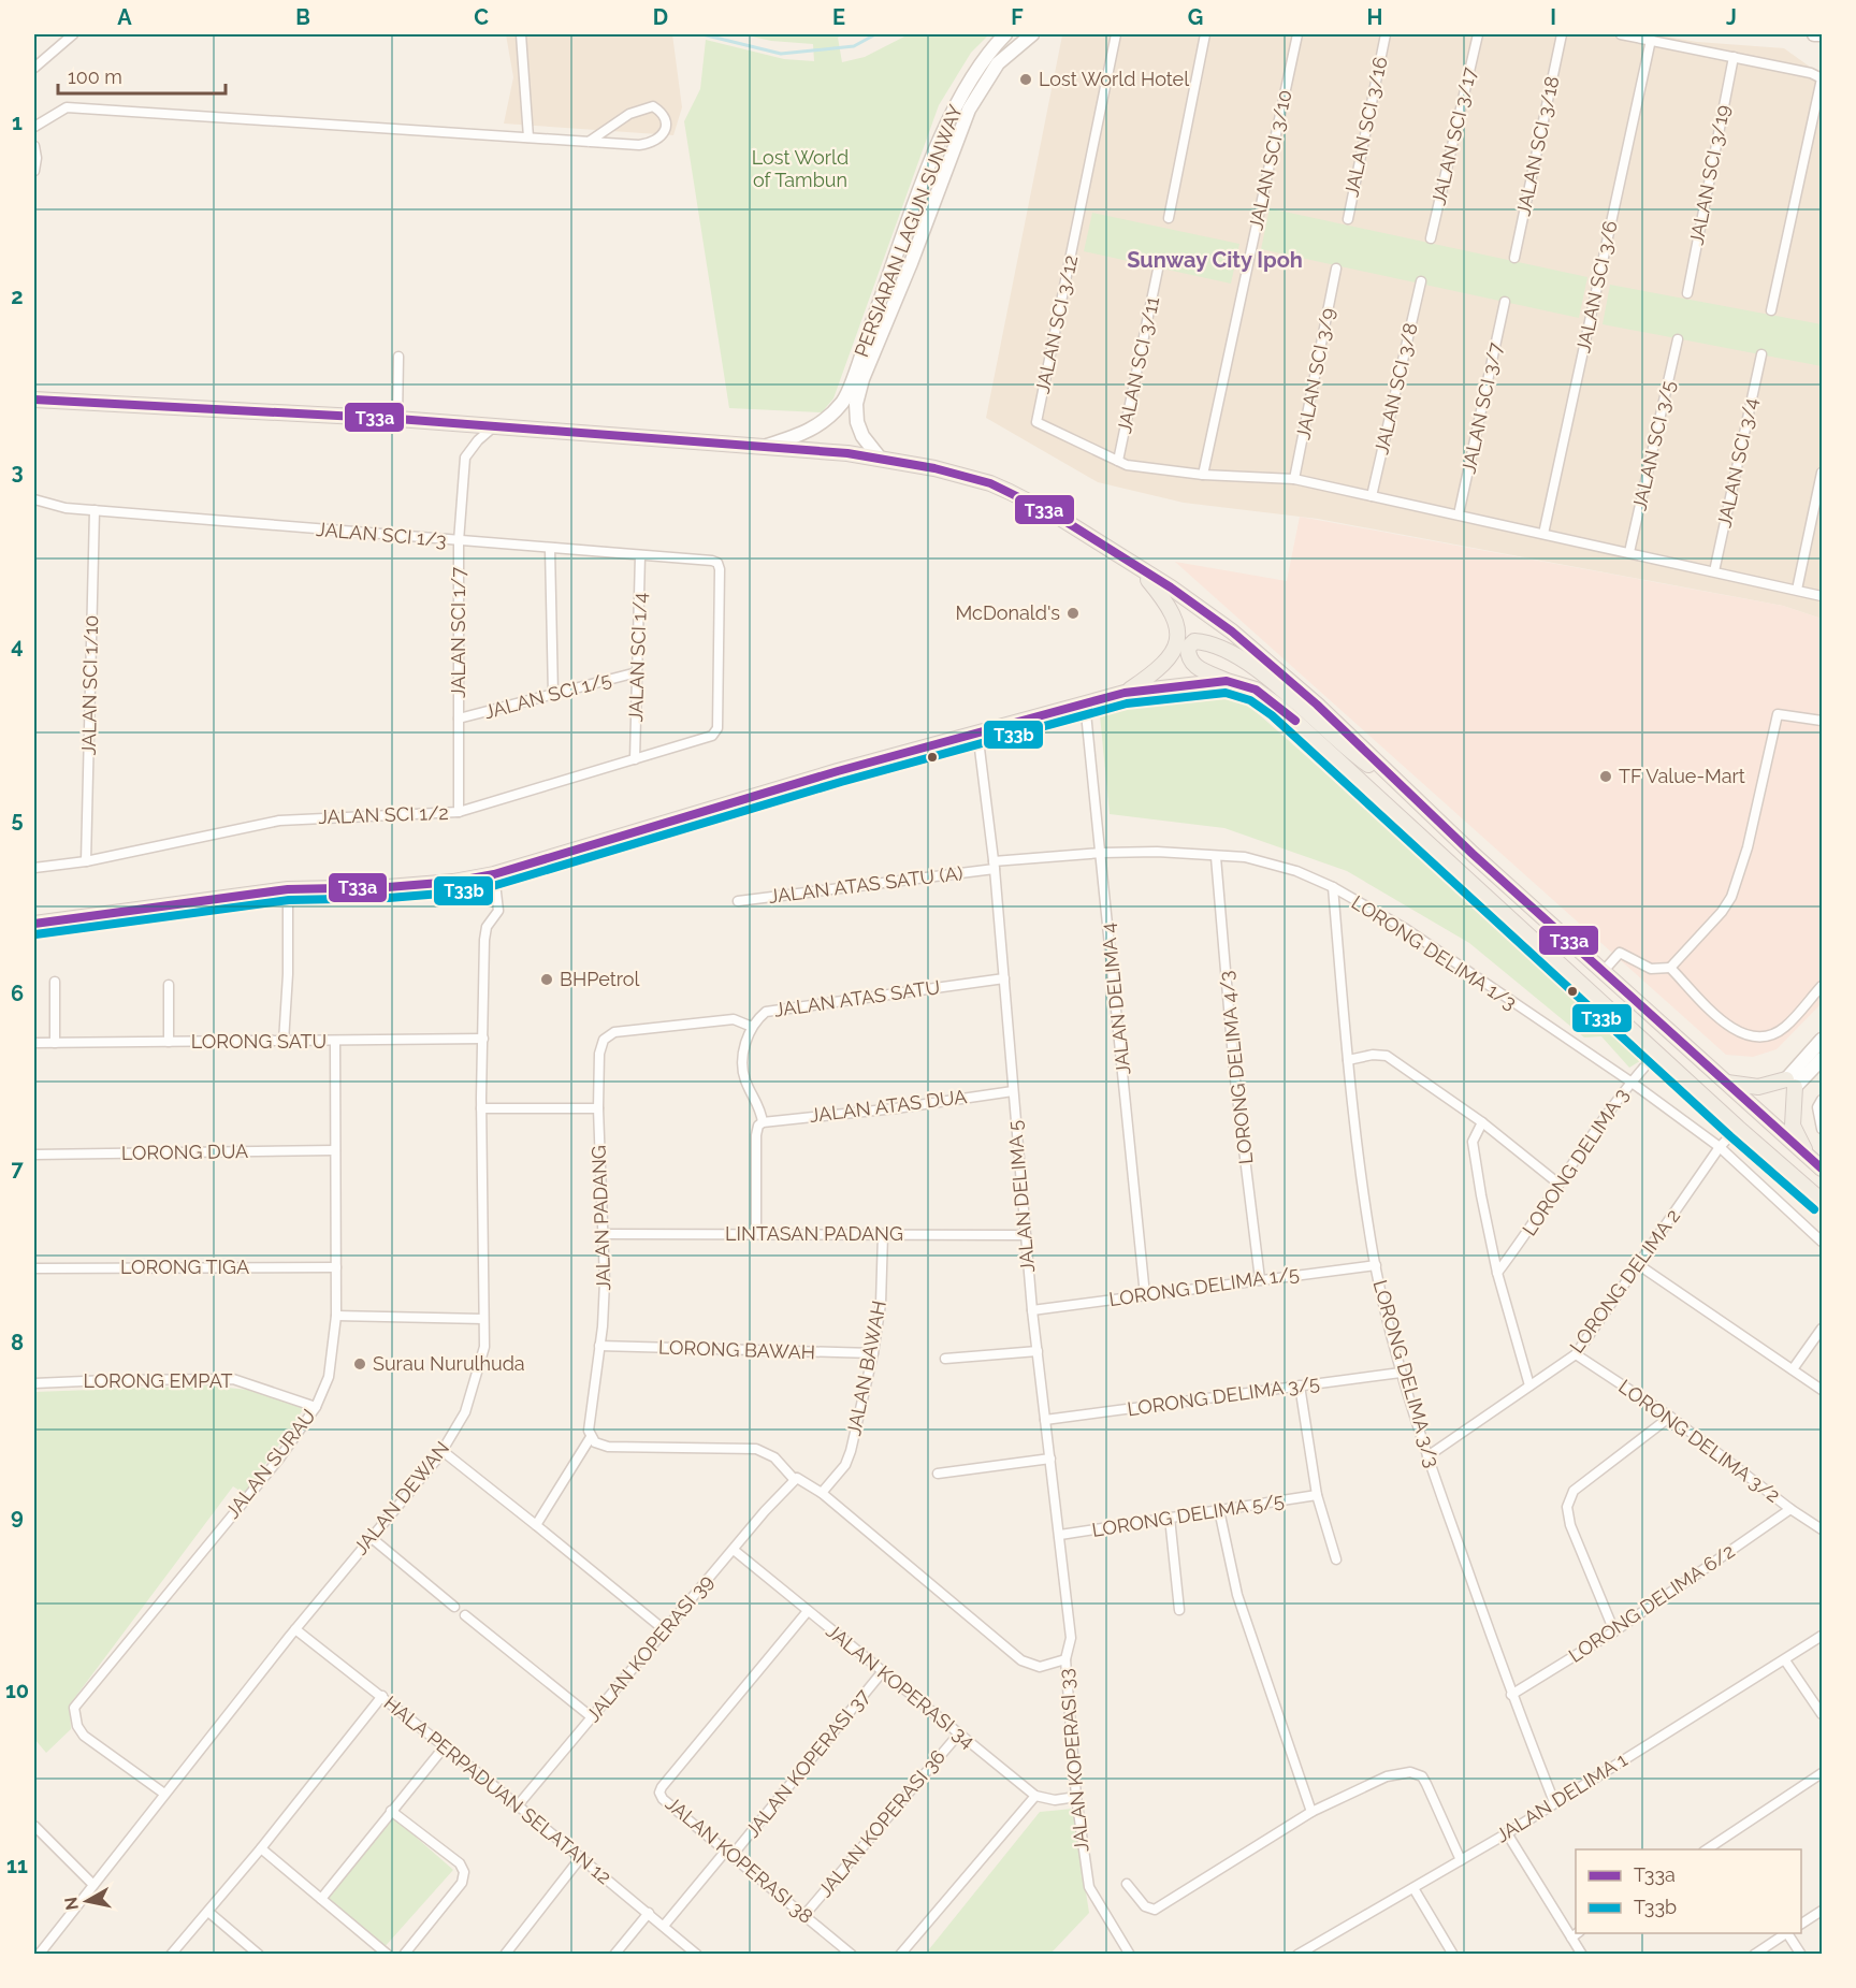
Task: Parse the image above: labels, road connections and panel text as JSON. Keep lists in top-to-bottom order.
{
  "streets": {
    "main road": ["PERSIARAN LAGUN SUNWAY"],
    "street": [
      "JALAN SCI 3/16",
      "JALAN SCI 3/17",
      "JALAN SCI 3/18",
      "JALAN SCI 3/10",
      "JALAN SCI 3/19",
      "JALAN SCI 3/6",
      "JALAN SCI 3/12",
      "JALAN SCI 3/11",
      "JALAN SCI 3/9",
      "JALAN SCI 3/8",
      "JALAN SCI 3/7",
      "JALAN SCI 3/5",
      "JALAN SCI 3/4",
      "JALAN SCI 1/3",
      "JALAN SCI 1/7",
      "JALAN SCI 1/4",
      "JALAN SCI 1/10",
      "JALAN SCI 1/5",
      "JALAN SCI 1/2",
      "JALAN ATAS SATU (A)",
      "LORONG DELIMA 1/3",
      "JALAN ATAS SATU",
      "JALAN DELIMA 4",
      "LORONG SATU",
      "LORONG DELIMA 4/3",
      "JALAN ATAS DUA",
      "LORONG DUA",
      "LORONG DELIMA 3",
      "JALAN DELIMA 5",
      "JALAN PADANG",
      "LINTASAN PADANG",
      "LORONG TIGA",
      "LORONG DELIMA 2",
      "LORONG DELIMA 1/5",
      "LORONG BAWAH",
      "JALAN BAWAH",
      "LORONG DELIMA 3/3",
      "LORONG EMPAT",
      "LORONG DELIMA 3/5",
      "LORONG DELIMA 3/2",
      "JALAN SURAU",
      "JALAN DEWAN",
      "LORONG DELIMA 5/5",
      "LORONG DELIMA 6/2",
      "JALAN KOPERASI 39",
      "JALAN KOPERASI 34",
      "JALAN KOPERASI 33",
      "JALAN KOPERASI 37",
      "HALA PERPADUAN SELATAN 12",
      "JALAN DELIMA 1",
      "JALAN KOPERASI 36",
      "JALAN KOPERASI 38"
    ]
  },
  "crossings": [
    ["JALAN SCI 3/12", "JALAN SCI 3/11"],
    ["JALAN SCI 1/3", "JALAN SCI 1/7"],
    ["JALAN SCI 1/3", "JALAN SCI 1/4"],
    ["JALAN SCI 1/3", "JALAN SCI 1/10"],
    ["JALAN SCI 1/3", "JALAN SCI 1/2"],
    ["JALAN SCI 1/7", "JALAN SCI 1/5"],
    ["JALAN SCI 1/7", "JALAN SCI 1/2"],
    ["JALAN SCI 1/4", "JALAN SCI 1/5"],
    ["JALAN SCI 1/4", "JALAN SCI 1/2"],
    ["JALAN SCI 1/10", "JALAN SCI 1/2"],
    ["JALAN ATAS SATU (A)", "LORONG DELIMA 1/3"],
    ["JALAN ATAS SATU (A)", "JALAN DELIMA 5"],
    ["LORONG DELIMA 1/3", "JALAN DELIMA 4"],
    ["LORONG DELIMA 1/3", "LORONG DELIMA 4/3"],
    ["LORONG DELIMA 1/3", "LORONG DELIMA 3"],
    ["LORONG DELIMA 1/3", "JALAN DELIMA 5"],
    ["LORONG DELIMA 1/3", "LORONG DELIMA 2"],
    ["LORONG DELIMA 1/3", "LORONG DELIMA 3/3"],
    ["JALAN ATAS SATU", "JALAN DELIMA 5"],
    ["JALAN ATAS SATU", "JALAN PADANG"],
    ["JALAN DELIMA 4", "LORONG DELIMA 1/5"],
    ["LORONG SATU", "JALAN SURAU"],
    ["LORONG SATU", "JALAN DEWAN"],
    ["LORONG DELIMA 4/3", "LORONG DELIMA 1/5"],
    ["JALAN ATAS DUA", "JALAN DELIMA 5"],
    ["LORONG DUA", "JALAN SURAU"],
    ["JALAN DELIMA 5", "LINTASAN PADANG"],
    ["JALAN DELIMA 5", "LORONG DELIMA 1/5"],
    ["JALAN DELIMA 5", "LORONG DELIMA 3/5"],
    ["JALAN DELIMA 5", "LORONG DELIMA 5/5"],
    ["JALAN DELIMA 5", "JALAN KOPERASI 33"],
    ["JALAN PADANG", "LINTASAN PADANG"],
    ["JALAN PADANG", "LORONG BAWAH"],
    ["JALAN PADANG", "JALAN KOPERASI 33"],
    ["LINTASAN PADANG", "JALAN BAWAH"],
    ["LORONG TIGA", "JALAN SURAU"],
    ["LORONG DELIMA 2", "LORONG DELIMA 3/3"],
    ["LORONG DELIMA 2", "LORONG DELIMA 3/2"],
    ["LORONG DELIMA 1/5", "LORONG DELIMA 3/3"],
    ["LORONG BAWAH", "JALAN BAWAH"],
    ["JALAN BAWAH", "JALAN KOPERASI 33"],
    ["LORONG DELIMA 3/3", "LORONG DELIMA 3/5"],
    ["LORONG DELIMA 3/3", "LORONG DELIMA 6/2"],
    ["LORONG DELIMA 3/3", "JALAN DELIMA 1"],
    ["LORONG EMPAT", "JALAN SURAU"],
    ["LORONG DELIMA 3/2", "LORONG DELIMA 6/2"],
    ["JALAN SURAU", "JALAN DEWAN"],
    ["JALAN DEWAN", "HALA PERPADUAN SELATAN 12"],
    ["JALAN KOPERASI 39", "JALAN KOPERASI 34"],
    ["JALAN KOPERASI 39", "JALAN KOPERASI 33"],
    ["JALAN KOPERASI 39", "HALA PERPADUAN SELATAN 12"],
    ["JALAN KOPERASI 34", "JALAN KOPERASI 37"],
    ["JALAN KOPERASI 34", "JALAN KOPERASI 36"],
    ["JALAN KOPERASI 34", "JALAN KOPERASI 38"],
    ["JALAN KOPERASI 37", "HALA PERPADUAN SELATAN 12"],
    ["JALAN KOPERASI 37", "JALAN KOPERASI 38"],
    ["JALAN KOPERASI 36", "JALAN KOPERASI 38"]
  ],
  "districts": ["Sunway City Ipoh"],
  "parks": ["Lost World of Tambun"],
  "places": [
    "Lost World Hotel",
    "McDonald's",
    "TF Value-Mart",
    "BHPetrol",
    "Surau Nurulhuda"
  ],
  "lines": ["transit line T33a", "transit line T33b"],
  "legend": ["T33a", "T33b"],
  "scale_bar": "100 m",
  "north": "left",
  "grid": {
    "columns": [
      "A",
      "B",
      "C",
      "D",
      "E",
      "F",
      "G",
      "H",
      "I",
      "J"
    ],
    "rows": [
      "1",
      "2",
      "3",
      "4",
      "5",
      "6",
      "7",
      "8",
      "9",
      "10",
      "11"
    ]
  }
}
